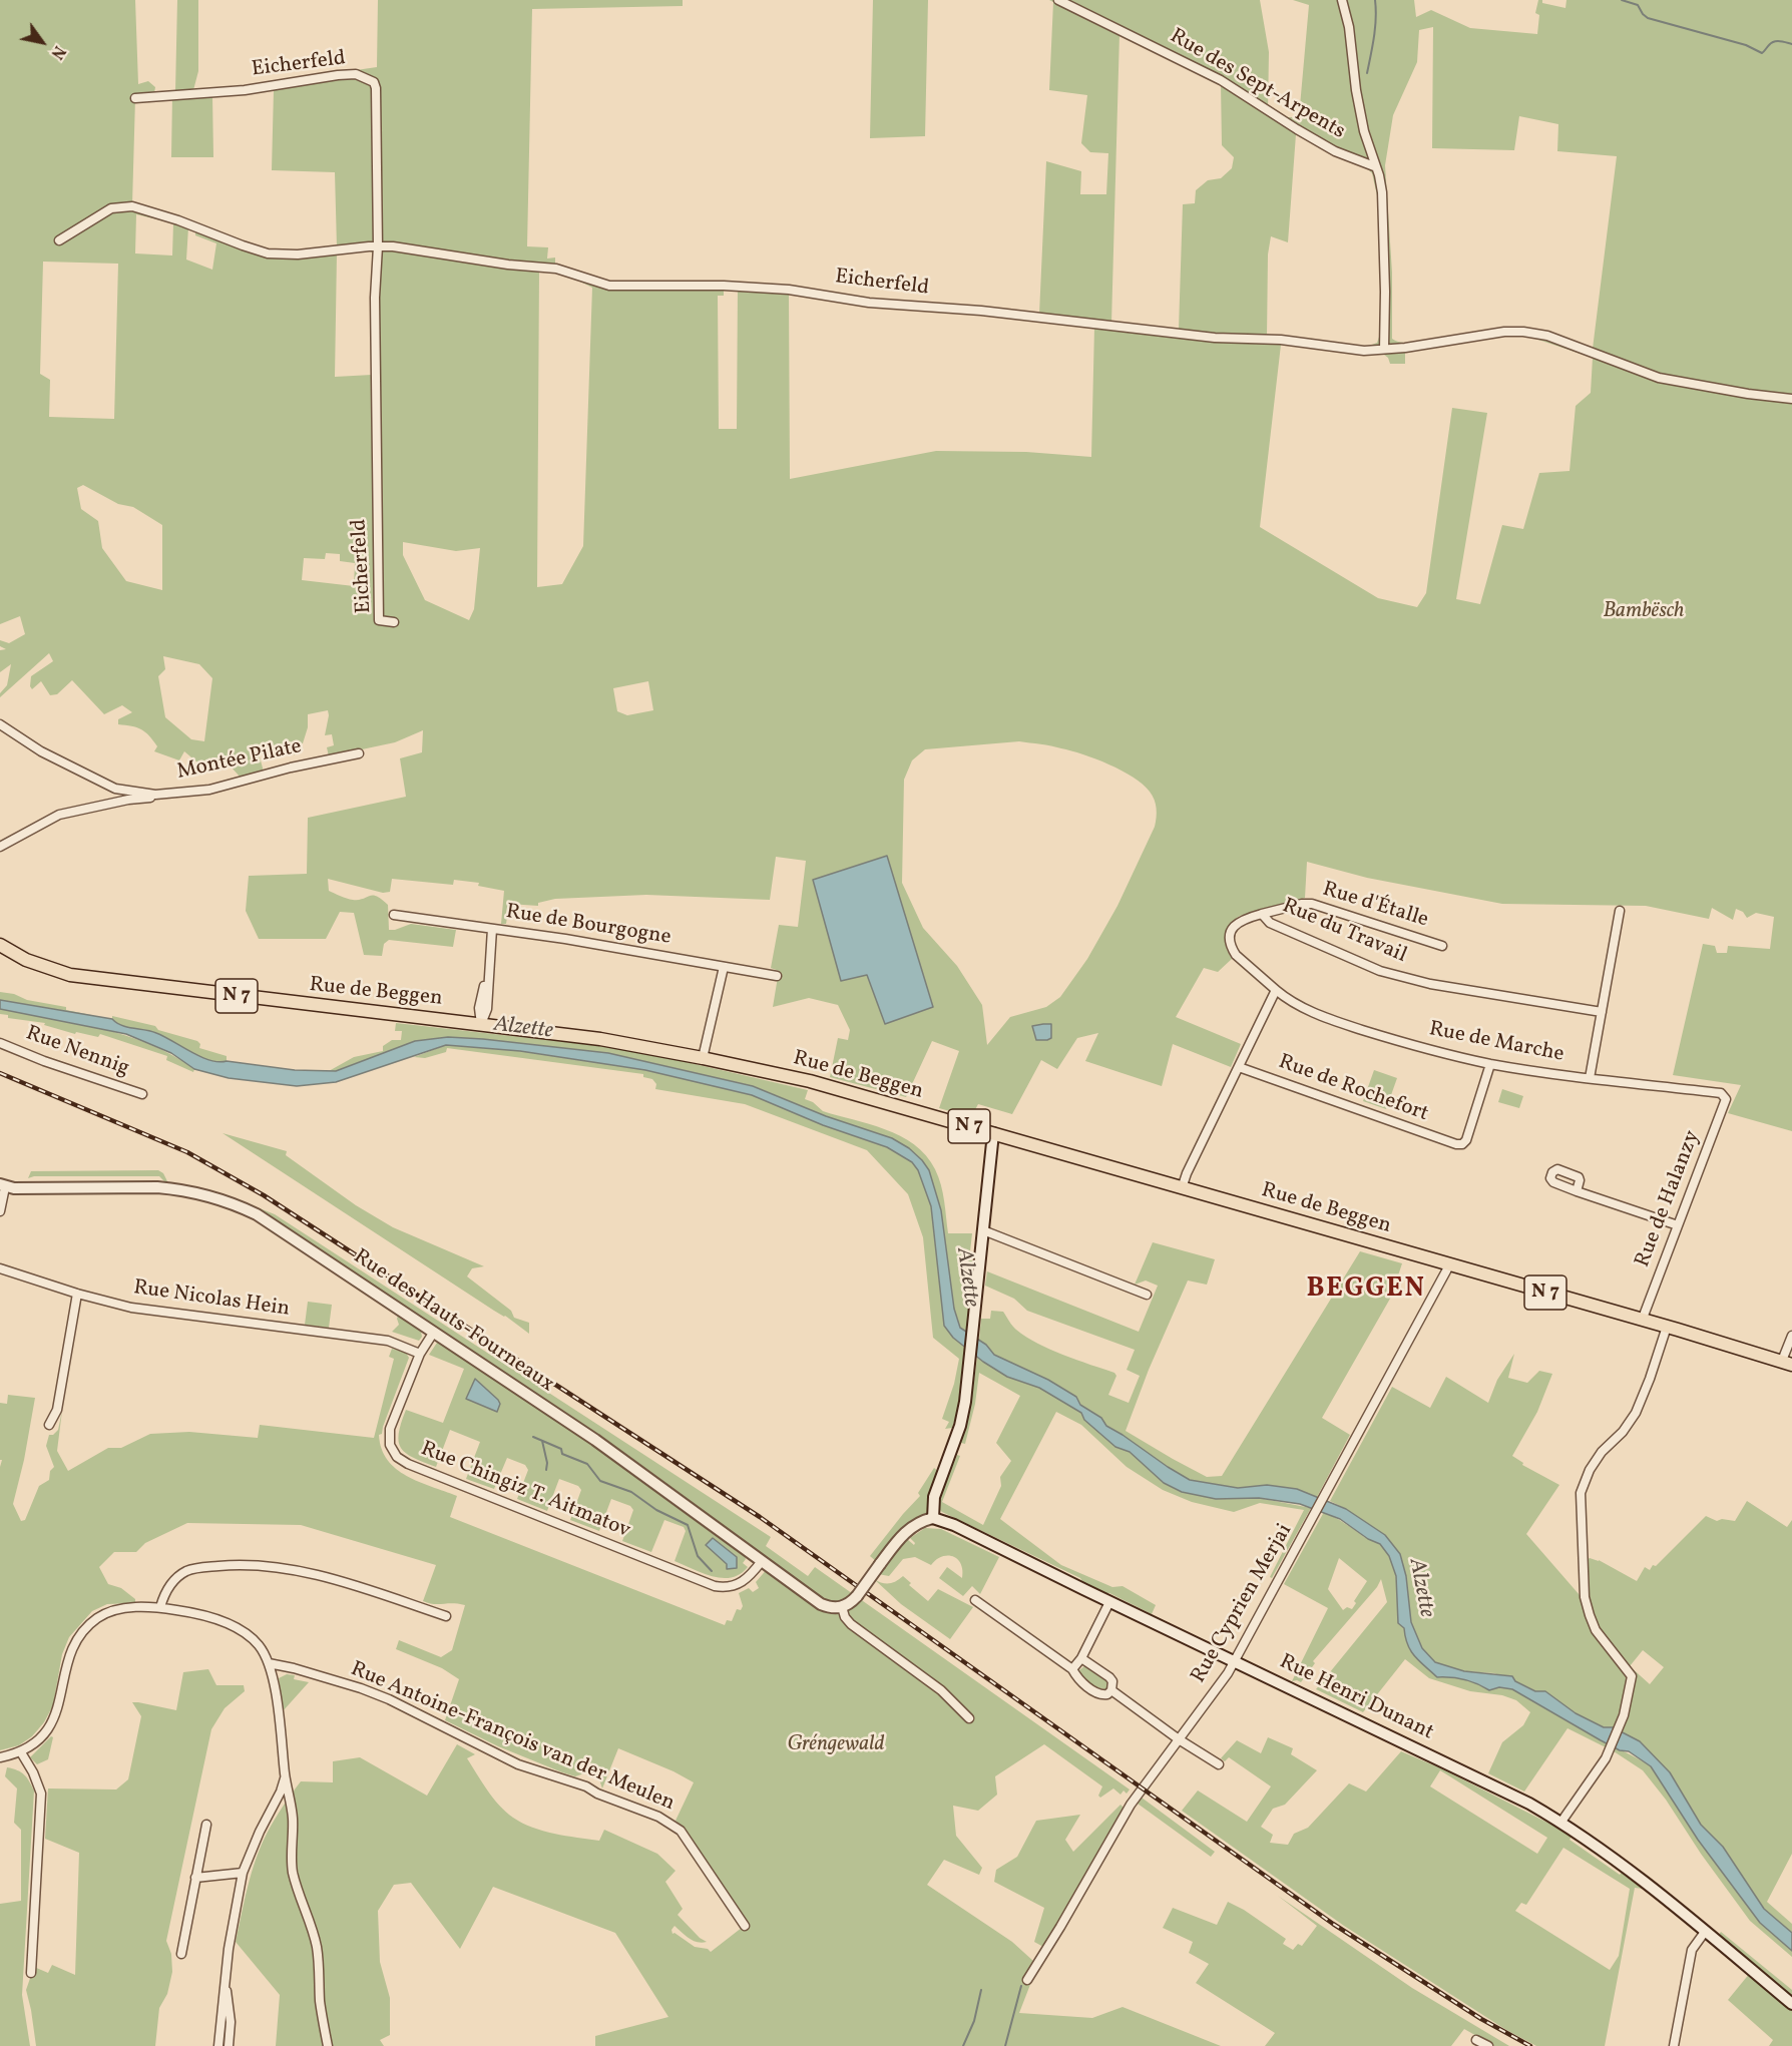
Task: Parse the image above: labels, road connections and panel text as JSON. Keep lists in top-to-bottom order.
{
  "streets": {
    "main road": [
      "Rue de Beggen",
      "N 7",
      "Rue des Hauts-Fourneaux",
      "Rue Henri Dunant"
    ],
    "street": [
      "Eicherfeld",
      "Rue des Sept-Arpents",
      "Montée Pilate",
      "Rue d'Étalle",
      "Rue de Bourgogne",
      "Rue du Travail",
      "Rue de Marche",
      "Rue Nennig",
      "Rue de Rochefort",
      "Rue de Halanzy",
      "Rue Nicolas Hein",
      "Rue Chingiz T. Aitmatov",
      "Rue Cyprien Merjai",
      "Rue Antoine-François van der Meulen"
    ]
  },
  "crossings": [
    ["Eicherfeld", "Rue des Sept-Arpents"],
    ["Rue d'Étalle", "Rue du Travail"],
    ["Rue du Travail", "Rue de Marche"],
    ["Rue de Beggen", "Rue de Halanzy"],
    ["Rue de Beggen", "Rue Cyprien Merjai"],
    ["Rue de Marche", "Rue de Rochefort"],
    ["Rue de Marche", "Rue de Halanzy"],
    ["Rue Nicolas Hein", "Rue Chingiz T. Aitmatov"],
    ["Rue des Hauts-Fourneaux", "Rue Chingiz T. Aitmatov"],
    ["Rue Cyprien Merjai", "Rue Henri Dunant"]
  ],
  "districts": ["BEGGEN"],
  "water": ["Alzette"],
  "parks": ["Bambësch", "Gréngewald"],
  "north": "bottom right"
}
